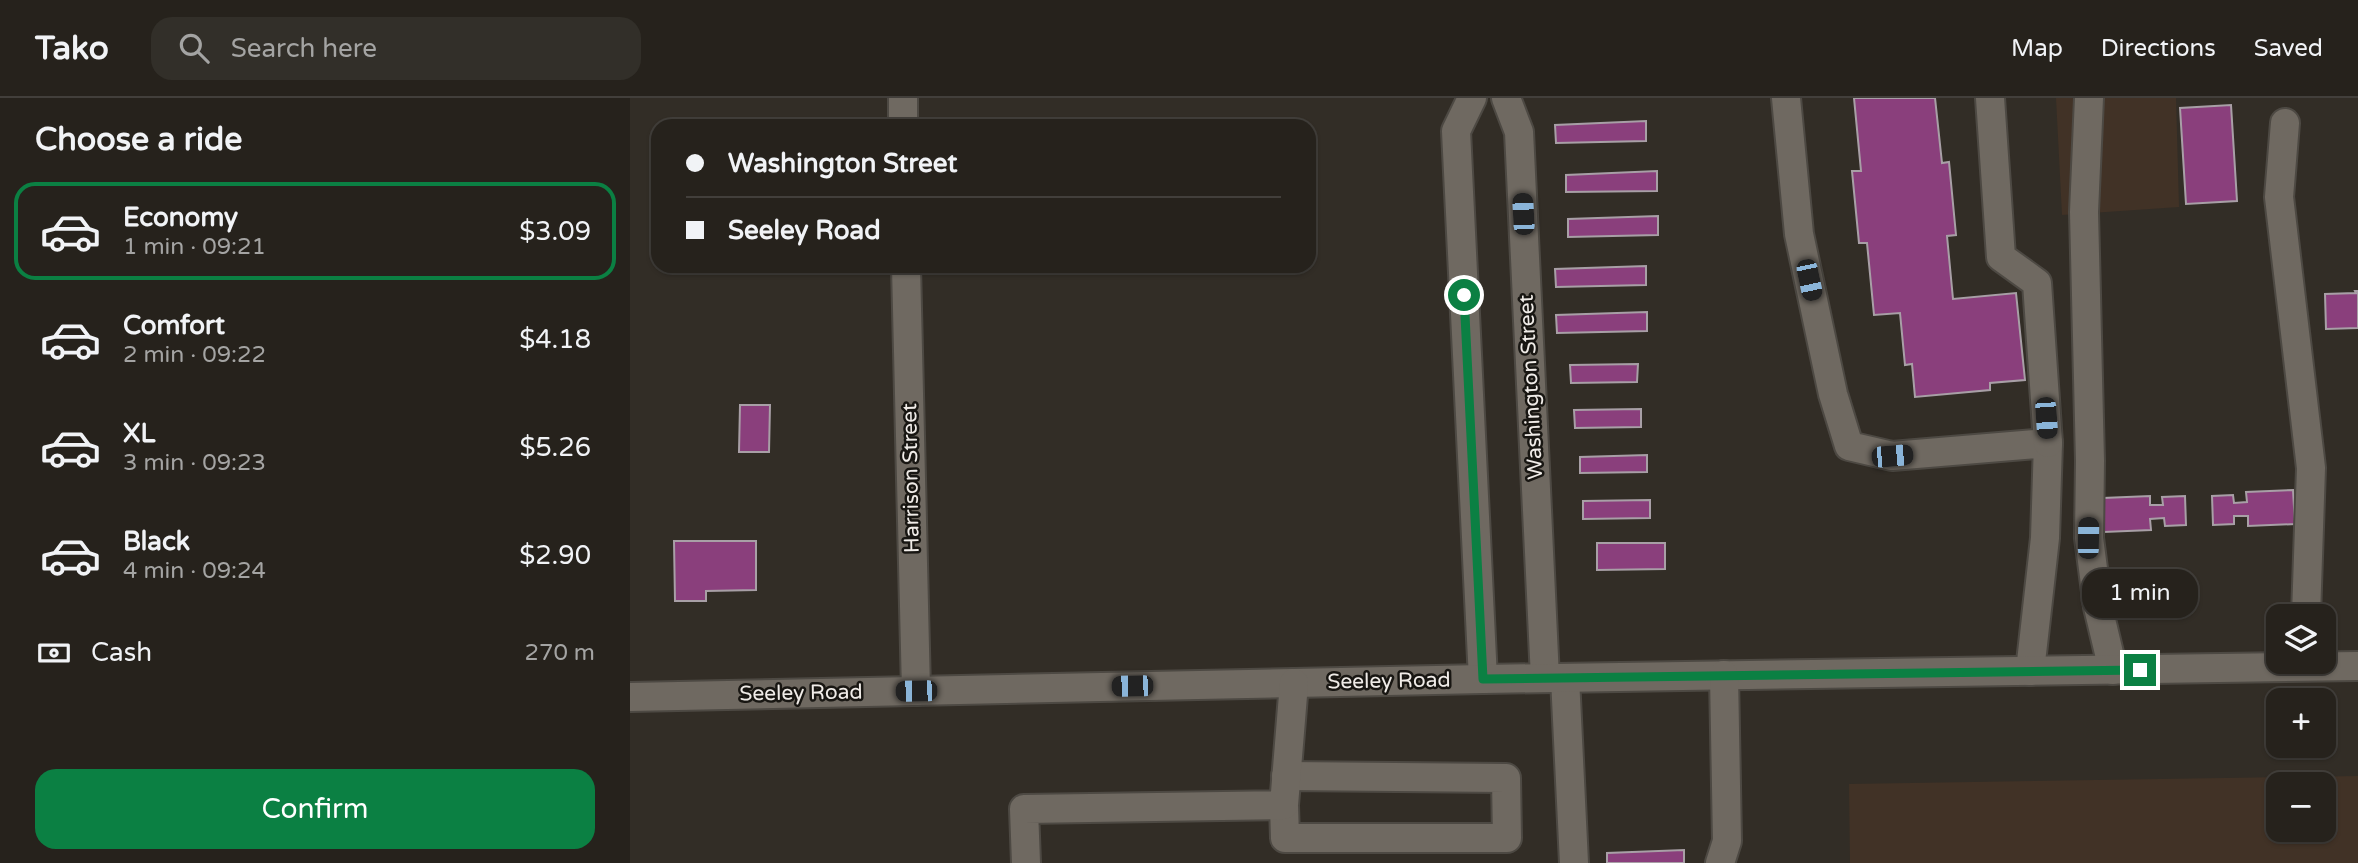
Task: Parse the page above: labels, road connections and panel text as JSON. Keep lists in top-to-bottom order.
{
  "streets": {
    "street": ["Washington Street", "Harrison Street", "Seeley Road"]
  },
  "crossings": [
    ["Washington Street", "Seeley Road"],
    ["Harrison Street", "Seeley Road"]
  ],
  "page": {
    "header": "Tako",
    "search": "Search here",
    "nav": ["Map", "Directions", "Saved"],
    "heading": "Choose a ride",
    "banner": ["Washington Street", "Seeley Road"],
    "list": [
      {
        "name": "Economy",
        "note": "1 min · 09:21",
        "value": "$3.09"
      },
      {
        "name": "Comfort",
        "note": "2 min · 09:22",
        "value": "$4.18"
      },
      {
        "name": "XL",
        "note": "3 min · 09:23",
        "value": "$5.26"
      },
      {
        "name": "Black",
        "note": "4 min · 09:24",
        "value": "$2.90"
      }
    ],
    "bubble": "1 min",
    "map_buttons": ["+", "−"],
    "pay": ["Cash", "270 m"],
    "buttons": "Confirm"
  }
}
